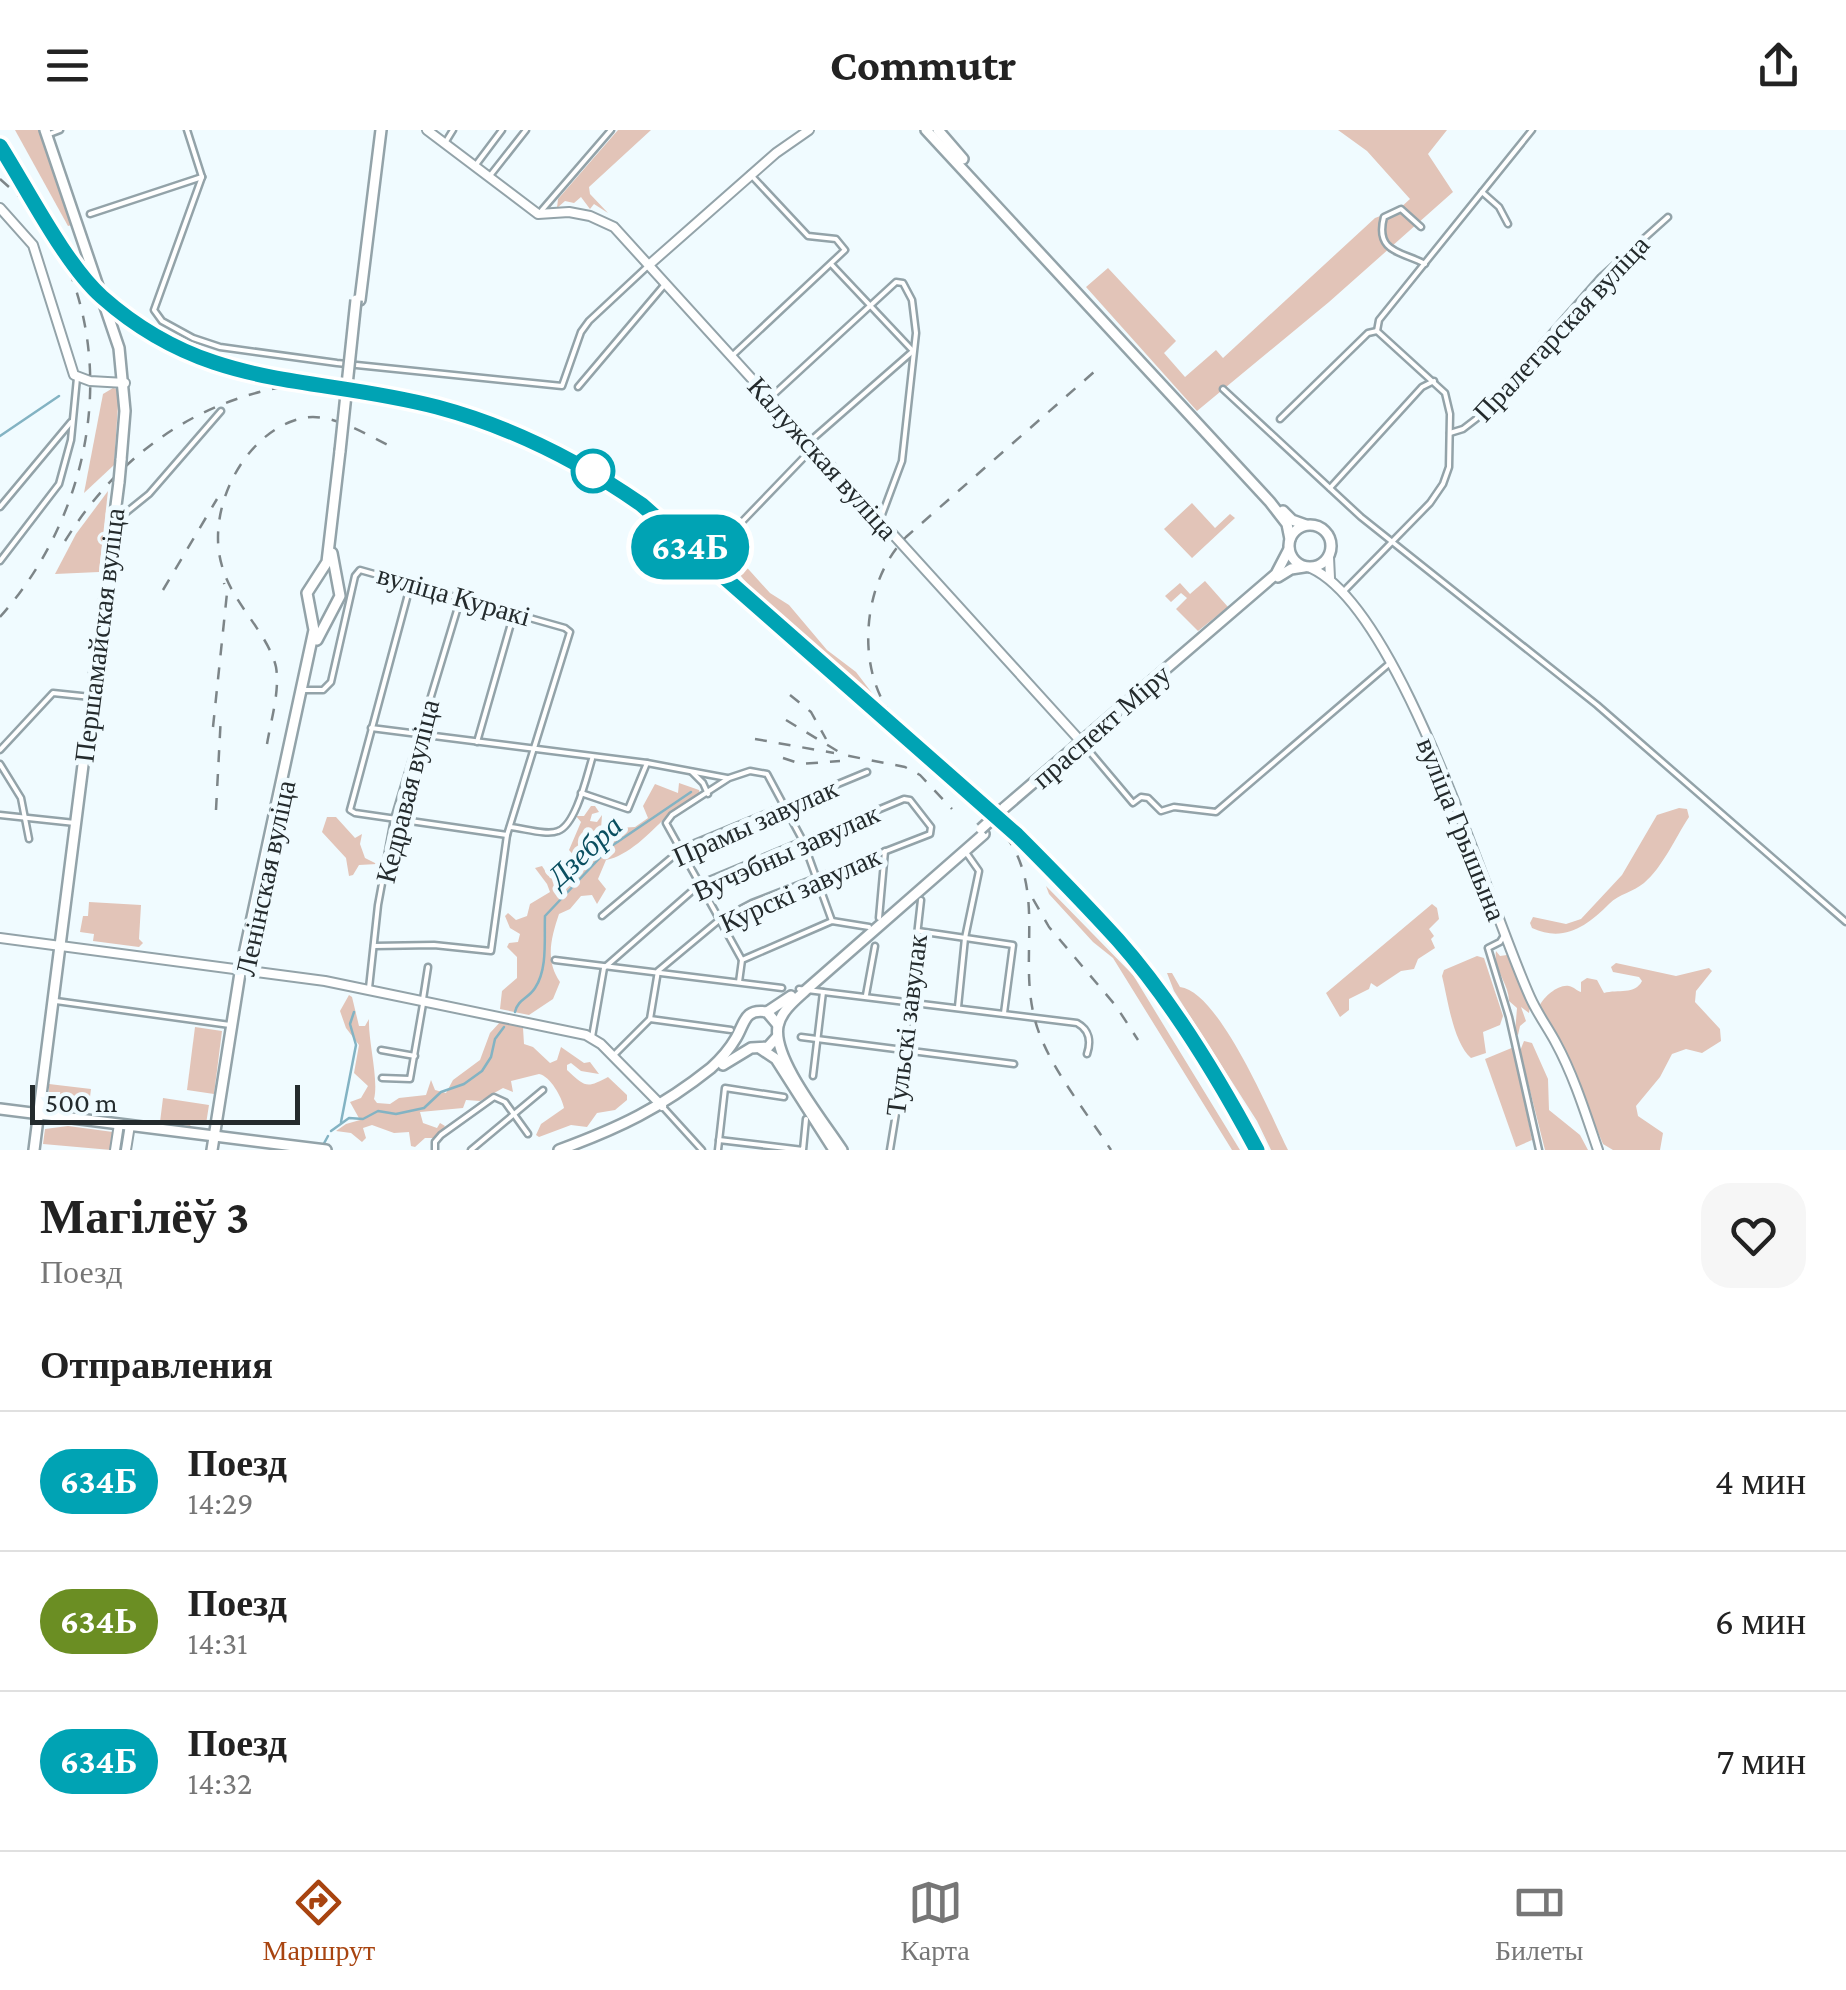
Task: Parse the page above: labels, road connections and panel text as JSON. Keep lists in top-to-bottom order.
{
  "streets": {
    "main road": ["Першамайская вуліца", "праспект Міру", "Ленінская вуліца"],
    "street": [
      "Пралетарская вуліца",
      "Калужская вуліца",
      "вуліца Куракі",
      "Кедравая вуліца",
      "Прамы завулак",
      "вуліца Грышына",
      "Вучэбны завулак",
      "Курскі завулак",
      "Тульскі завулак"
    ]
  },
  "crossings": [
    ["Пралетарская вуліца", "вуліца Грышына"],
    ["Калужская вуліца", "праспект Міру"],
    ["вуліца Куракі", "Кедравая вуліца"],
    ["вуліца Куракі", "Ленінская вуліца"],
    ["Вучэбны завулак", "Курскі завулак"]
  ],
  "water": ["Дзебра"],
  "scale_bar": "500 m",
  "page": {
    "header": "Commutr",
    "on_map": "634Б",
    "scale": "500 m",
    "heading": [
      ["Магілёў 3", "Поезд"],
      "Отправления"
    ],
    "list": [
      {
        "mark": "634Б",
        "name": "Поезд",
        "note": "14:29",
        "value": "4 мин"
      },
      {
        "mark": "634Ь",
        "name": "Поезд",
        "note": "14:31",
        "value": "6 мин"
      },
      {
        "mark": "634Б",
        "name": "Поезд",
        "note": "14:32",
        "value": "7 мин"
      }
    ],
    "tabs": ["Маршрут", "Карта", "Билеты"]
  }
}
